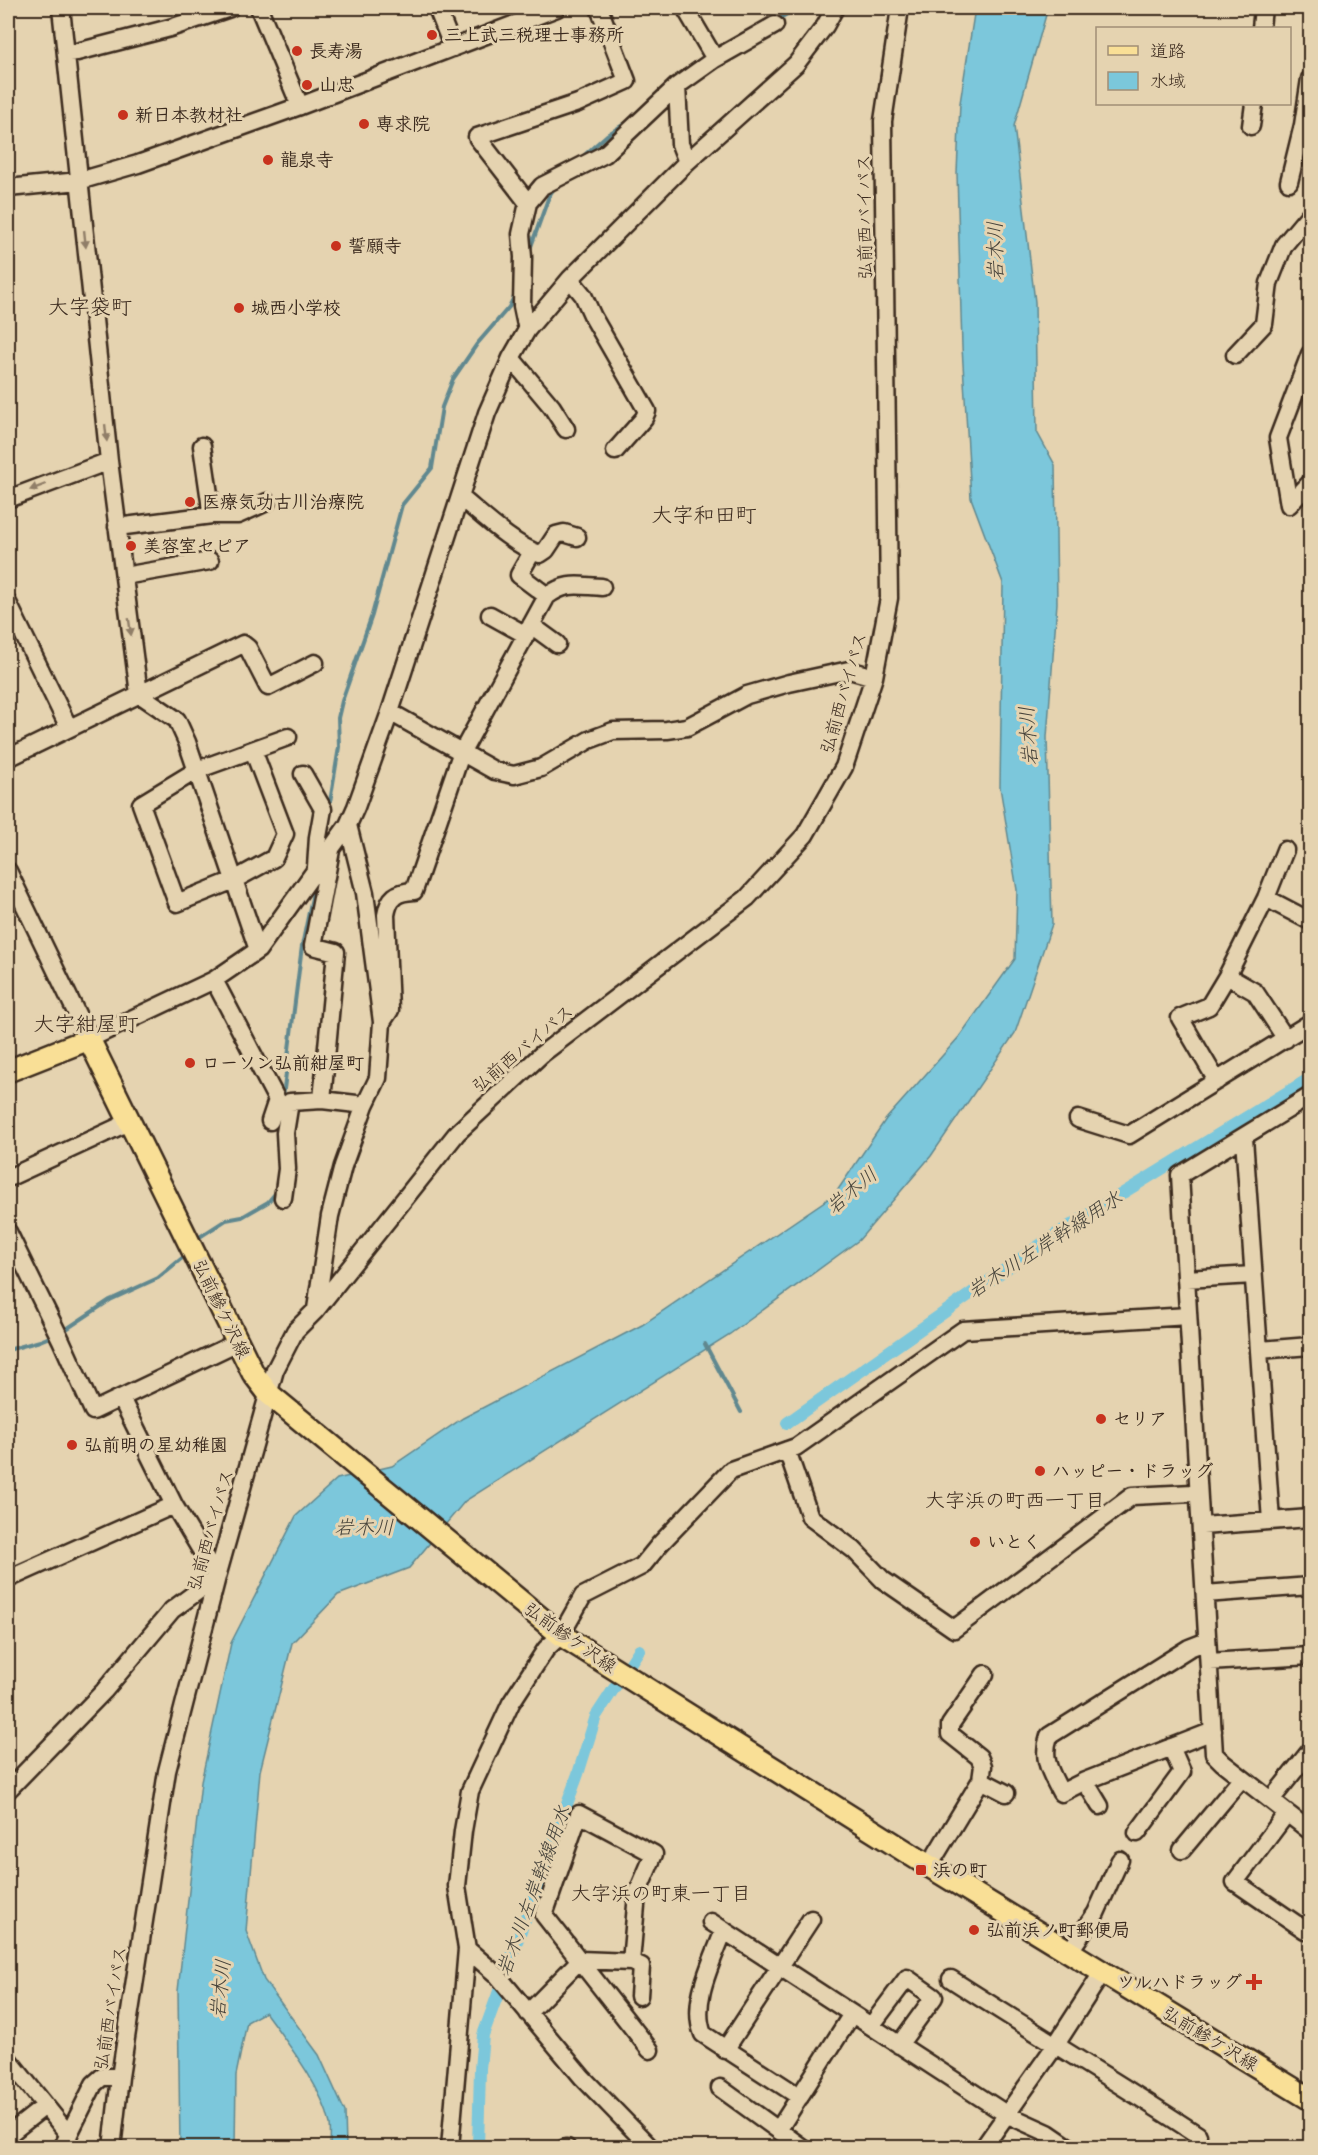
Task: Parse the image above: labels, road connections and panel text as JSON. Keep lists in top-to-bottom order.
{
  "streets": {
    "main road": ["弘前鰺ケ沢線"],
    "street": ["弘前西バイパス"]
  },
  "crossings": [
    ["弘前西バイパス", "弘前鰺ケ沢線"]
  ],
  "districts": [
    "大字袋町",
    "大字和田町",
    "大字紺屋町",
    "大字浜の町西一丁目",
    "大字浜の町東一丁目"
  ],
  "water": ["岩木川", "岩木川左岸幹線用水"],
  "places": {
    "other": [
      "三上武三税理士事務所",
      "長寿湯",
      "山忠",
      "新日本教材社",
      "専求院",
      "龍泉寺",
      "誓願寺",
      "城西小学校",
      "医療気功古川治療院",
      "美容室セピア",
      "ローソン弘前紺屋町",
      "セリア",
      "弘前明の星幼稚園",
      "ハッピー・ドラッグ",
      "いとく",
      "弘前浜ノ町郵便局"
    ],
    "transit": ["浜の町"],
    "health": ["ツルハドラッグ"]
  },
  "legend": ["道路", "水域"]
}
